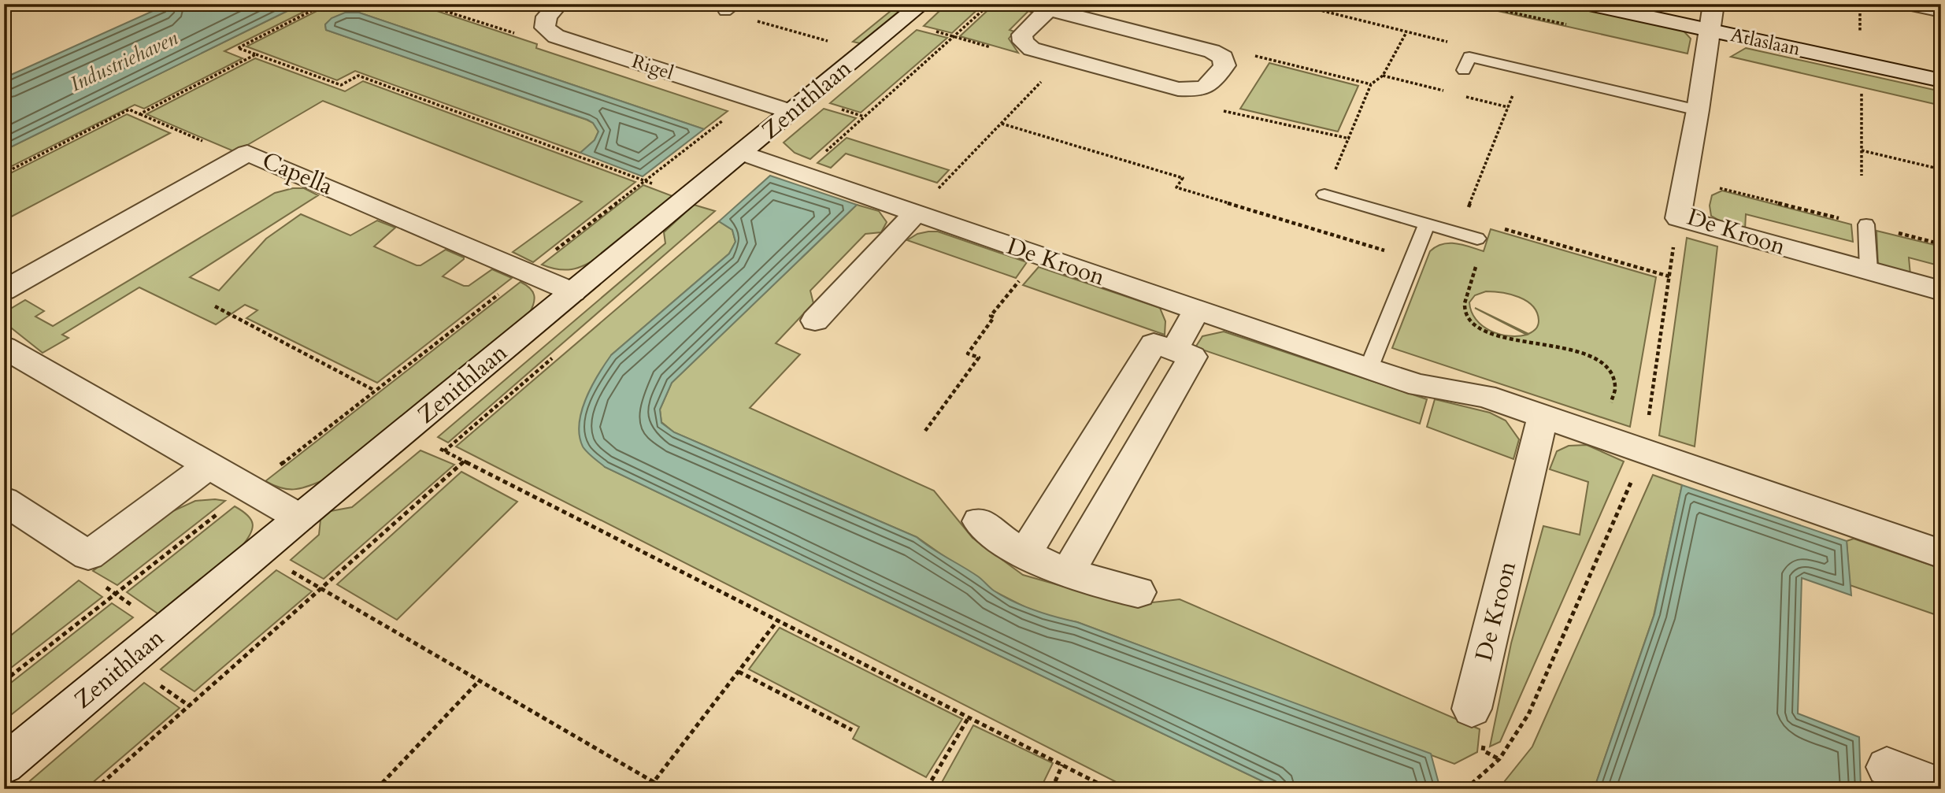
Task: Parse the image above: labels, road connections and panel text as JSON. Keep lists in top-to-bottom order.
{
  "streets": {
    "street": [
      "Atlaslaan",
      "Rigel",
      "Zenithlaan",
      "Capella",
      "De Kroon"
    ]
  },
  "crossings": [
    ["Atlaslaan", "De Kroon"],
    ["Rigel", "Zenithlaan"],
    ["Zenithlaan", "Capella"],
    ["Zenithlaan", "De Kroon"]
  ],
  "water": ["Industriehaven"]
}
